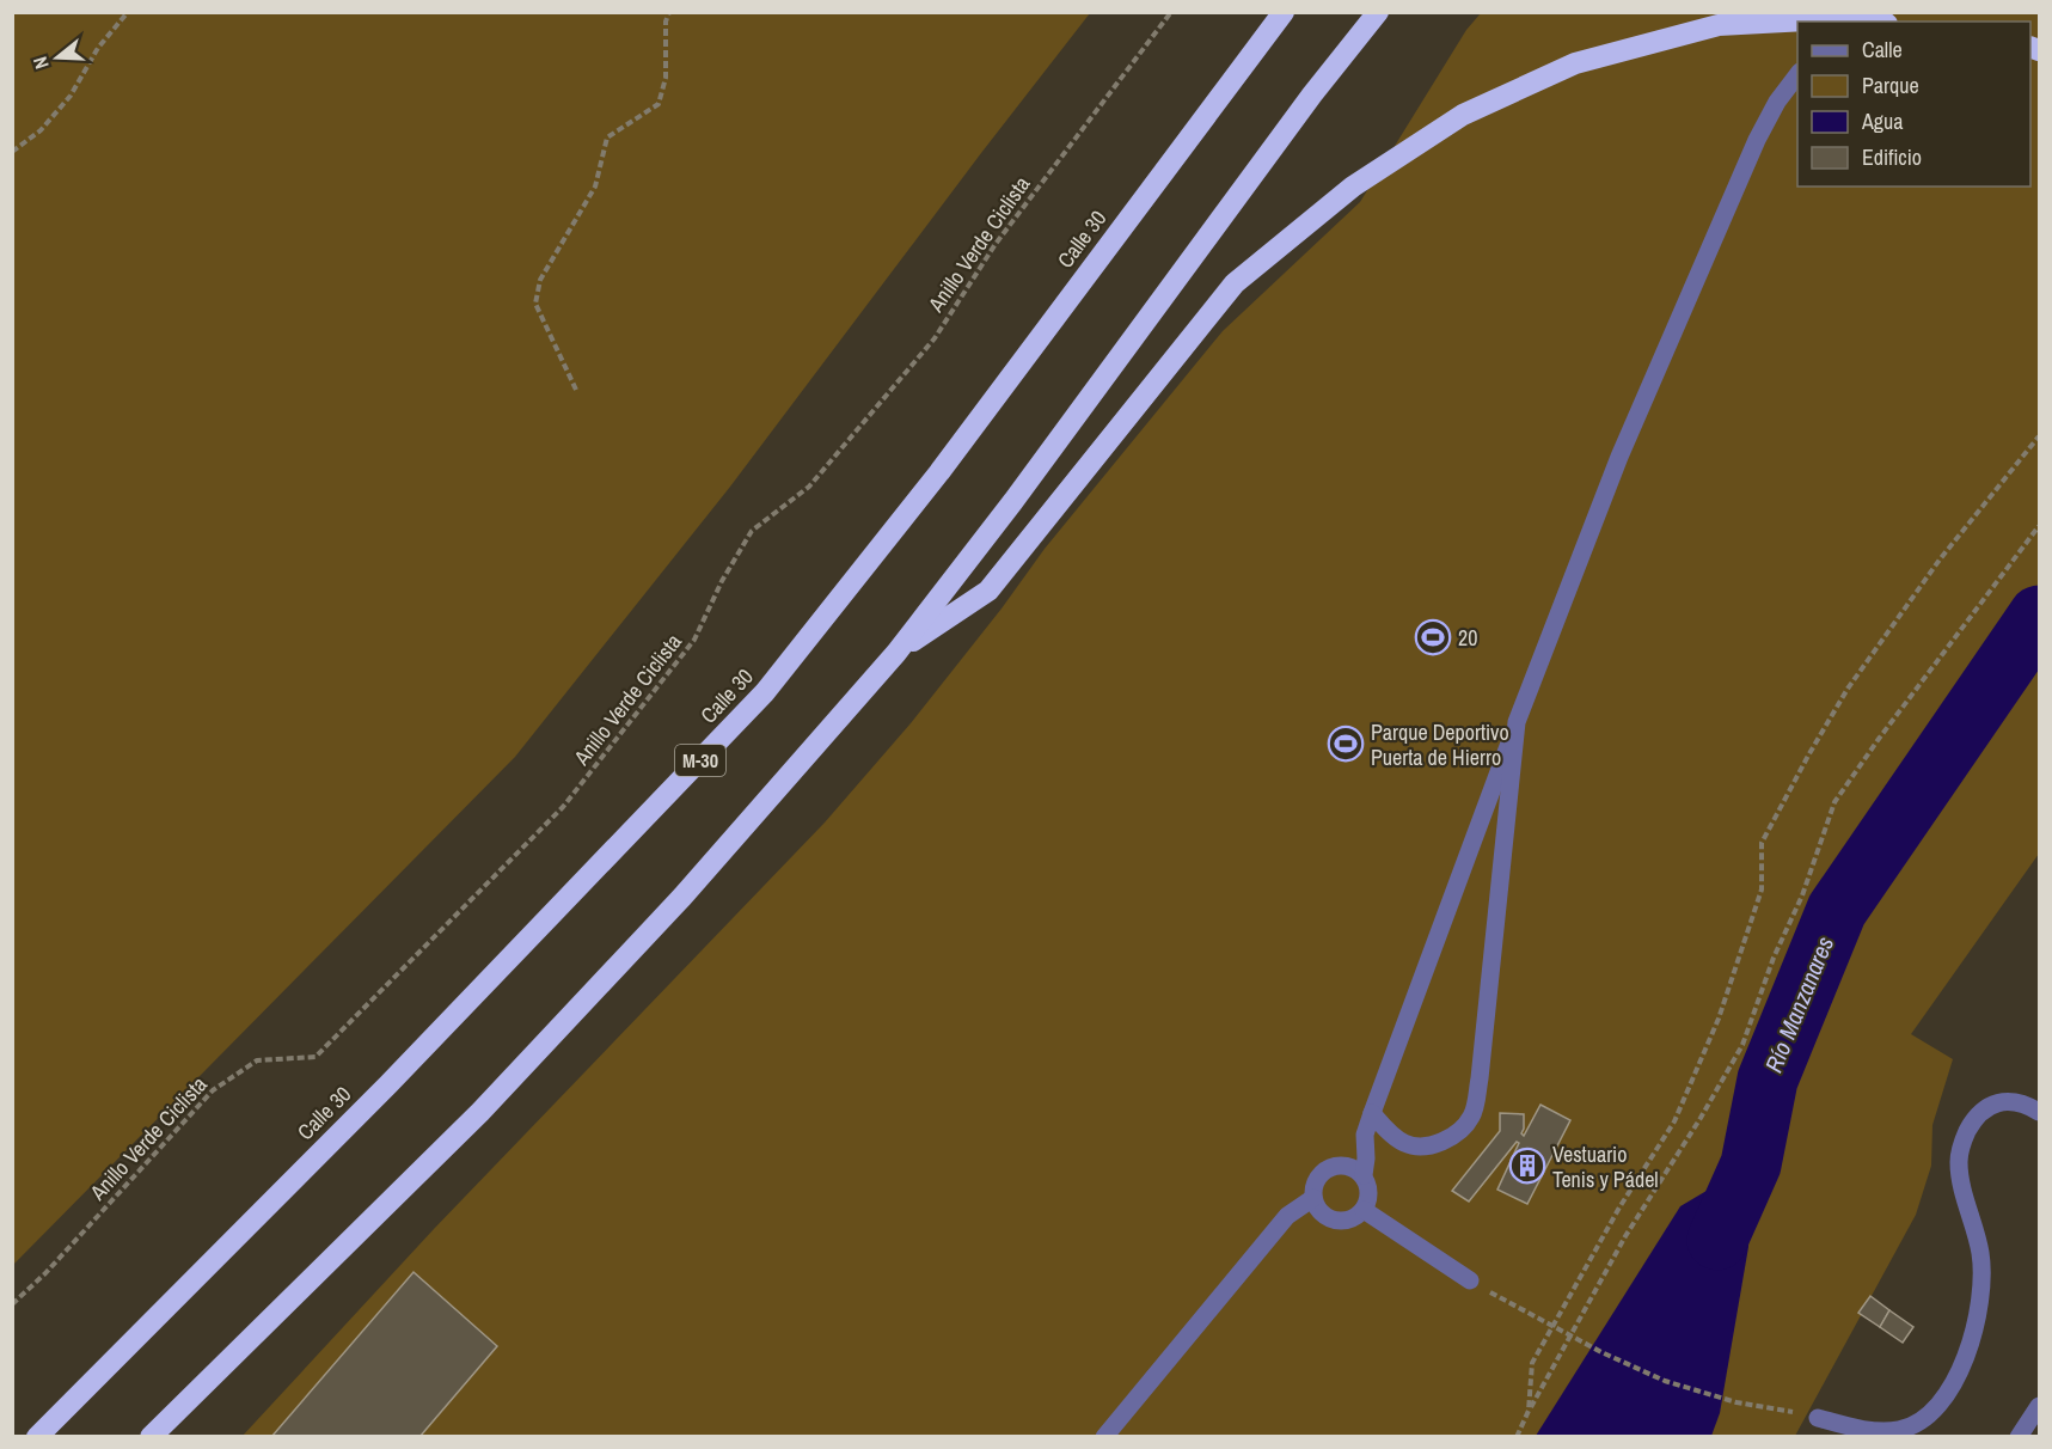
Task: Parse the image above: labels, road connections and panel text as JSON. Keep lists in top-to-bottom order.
{
  "streets": {
    "highway": ["Calle 30", "M-30"],
    "path": ["Anillo Verde Ciclista"]
  },
  "water": ["Río Manzanares"],
  "places": {
    "sports": ["20", "Parque Deportivo Puerta de Hierro"],
    "building": ["Vestuario Tenis y Pádel"]
  },
  "legend": [
    "Calle",
    "Parque",
    "Agua",
    "Edificio"
  ],
  "north": "left"
}
